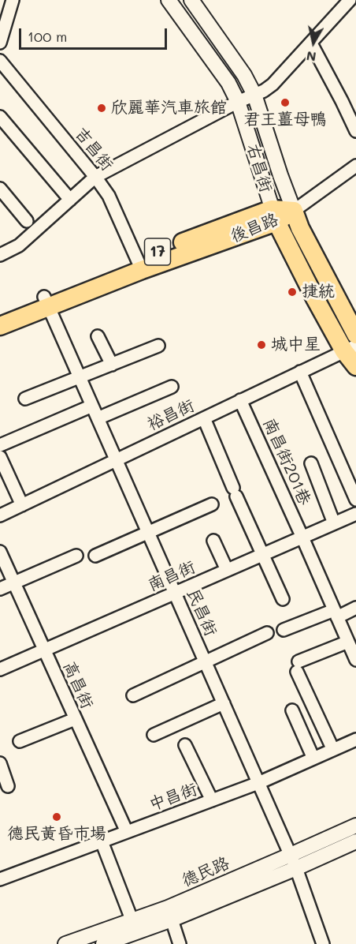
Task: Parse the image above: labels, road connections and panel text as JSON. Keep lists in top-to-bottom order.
{
  "streets": {
    "main road": ["右昌街", "後昌路", "17"],
    "street": [
      "吉昌街",
      "裕昌街",
      "南昌街201巷",
      "南昌街",
      "民昌街",
      "高昌街",
      "中昌街",
      "德民路"
    ]
  },
  "crossings": [
    ["吉昌街", "後昌路"],
    ["右昌街", "後昌路"],
    ["右昌街", "裕昌街"],
    ["後昌路", "民昌街"],
    ["裕昌街", "南昌街201巷"],
    ["裕昌街", "民昌街"],
    ["南昌街201巷", "南昌街"],
    ["南昌街", "民昌街"],
    ["南昌街", "高昌街"],
    ["民昌街", "中昌街"],
    ["民昌街", "德民路"],
    ["高昌街", "中昌街"]
  ],
  "places": [
    "君王薑母鴨",
    "欣麗華汽車旅館",
    "捷統",
    "城中星",
    "德民黃昏市場"
  ],
  "scale_bar": "100 m",
  "north": "bottom"
}
